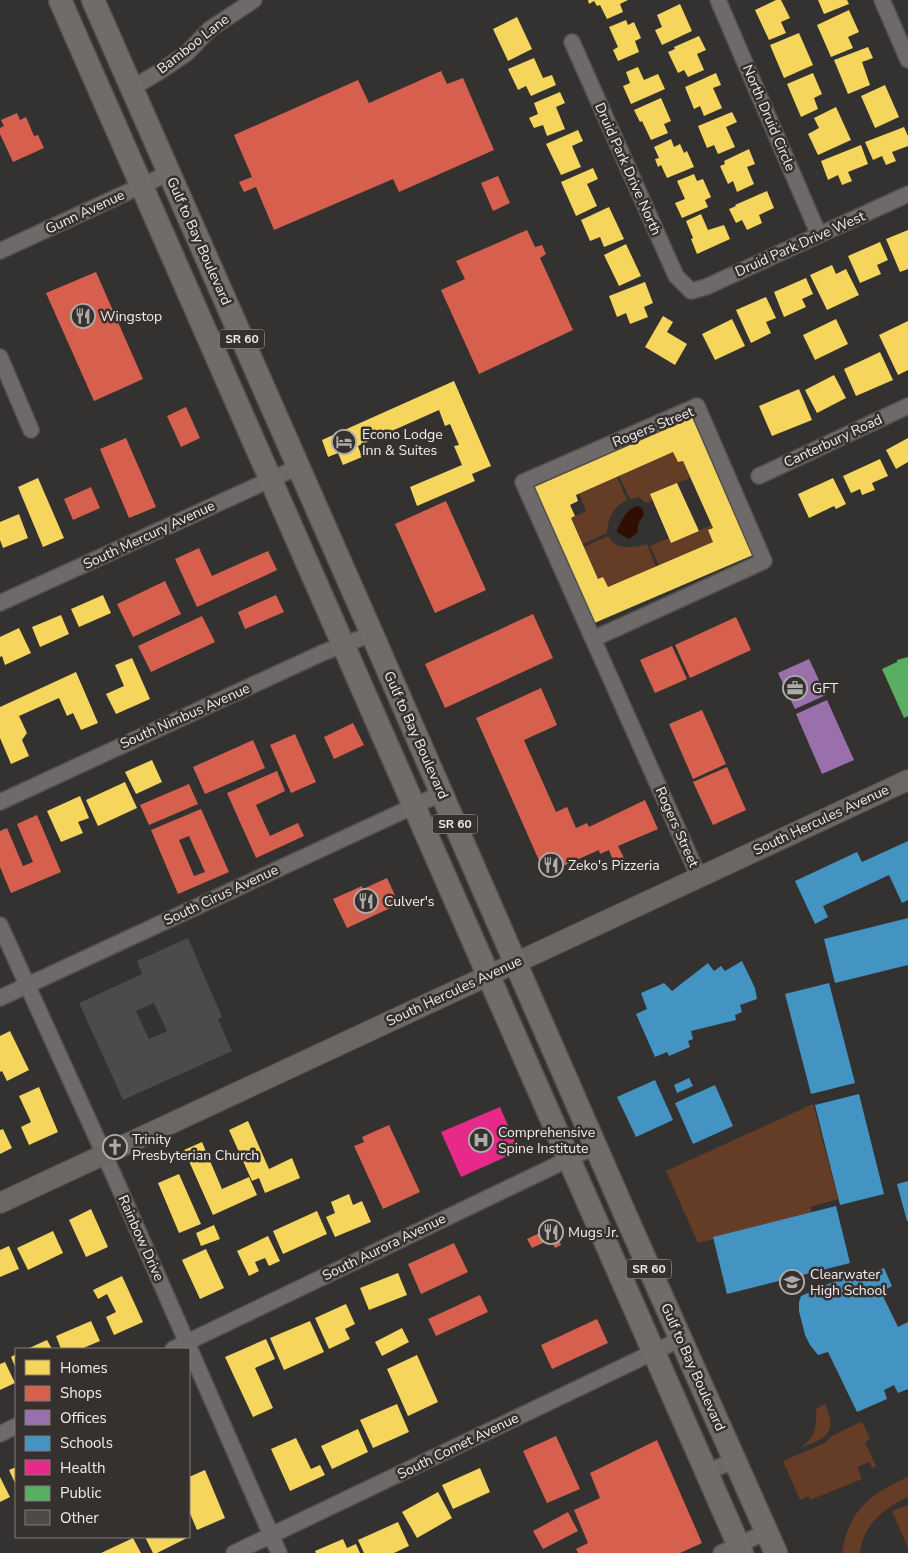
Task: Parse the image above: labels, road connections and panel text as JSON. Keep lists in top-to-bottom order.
{
  "streets": {
    "main road": ["Gulf to Bay Boulevard", "SR 60"],
    "street": [
      "Bamboo Lane",
      "North Druid Circle",
      "Druid Park Drive North",
      "Gunn Avenue",
      "Druid Park Drive West",
      "Rogers Street",
      "Canterbury Road",
      "South Mercury Avenue",
      "South Nimbus Avenue",
      "South Hercules Avenue",
      "South Cirus Avenue",
      "Rainbow Drive",
      "South Aurora Avenue",
      "South Comet Avenue"
    ]
  },
  "crossings": [
    ["Bamboo Lane", "Gulf to Bay Boulevard"],
    ["North Druid Circle", "Druid Park Drive West"],
    ["Druid Park Drive North", "Druid Park Drive West"],
    ["Gunn Avenue", "Gulf to Bay Boulevard"],
    ["Gunn Avenue", "SR 60"],
    ["Gulf to Bay Boulevard", "South Mercury Avenue"],
    ["Gulf to Bay Boulevard", "South Nimbus Avenue"],
    ["Gulf to Bay Boulevard", "South Hercules Avenue"],
    ["Gulf to Bay Boulevard", "South Cirus Avenue"],
    ["Gulf to Bay Boulevard", "South Aurora Avenue"],
    ["Gulf to Bay Boulevard", "South Comet Avenue"],
    ["SR 60", "South Mercury Avenue"],
    ["SR 60", "South Nimbus Avenue"],
    ["SR 60", "South Hercules Avenue"],
    ["SR 60", "South Cirus Avenue"],
    ["SR 60", "South Aurora Avenue"],
    ["SR 60", "South Comet Avenue"],
    ["Rogers Street", "South Hercules Avenue"],
    ["South Hercules Avenue", "Rainbow Drive"],
    ["South Cirus Avenue", "Rainbow Drive"],
    ["Rainbow Drive", "South Aurora Avenue"],
    ["Rainbow Drive", "South Comet Avenue"]
  ],
  "places": {
    "restaurant": [
      "Wingstop",
      "Zeko's Pizzeria",
      "Culver's",
      "Mugs Jr."
    ],
    "hotel": ["Econo Lodge Inn & Suites"],
    "office": ["GFT"],
    "hospital": ["Comprehensive Spine Institute"],
    "church": ["Trinity Presbyterian Church"],
    "school or university": ["Clearwater High School"]
  },
  "legend": [
    "Homes",
    "Shops",
    "Offices",
    "Schools",
    "Health",
    "Public",
    "Other"
  ]
}
